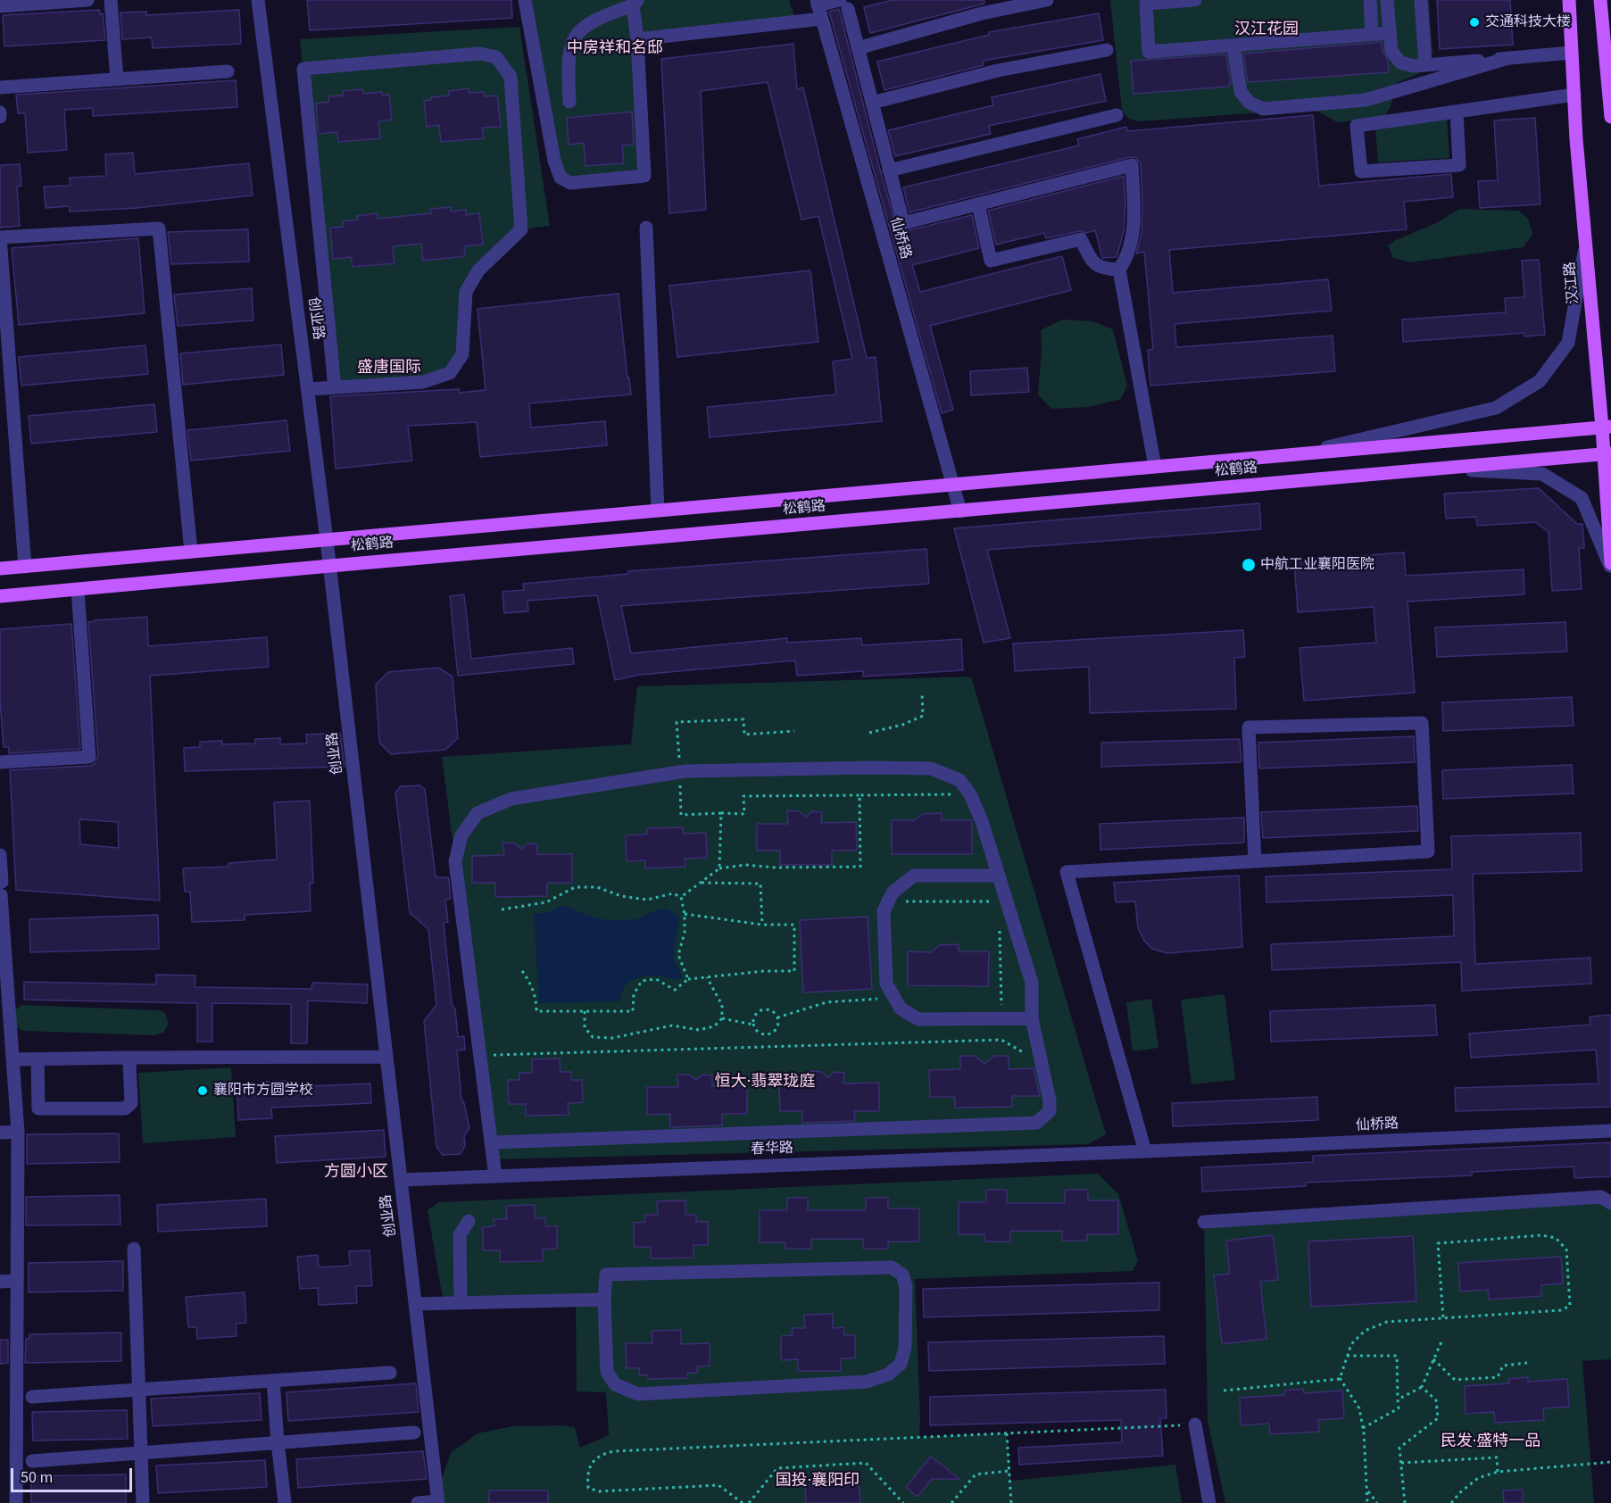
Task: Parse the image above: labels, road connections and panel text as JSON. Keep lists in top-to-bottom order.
{
  "streets": {
    "main road": ["汉江路", "松鹤路"],
    "street": ["仙桥路", "创业路", "春华路"]
  },
  "crossings": [
    ["仙桥路", "松鹤路"],
    ["仙桥路", "春华路"],
    ["汉江路", "松鹤路"],
    ["创业路", "松鹤路"],
    ["创业路", "春华路"]
  ],
  "districts": [
    "汉江花园",
    "中房祥和名邸",
    "盛唐国际",
    "恒大·翡翠珑庭",
    "方圆小区",
    "民发·盛特一品",
    "国投·襄阳印"
  ],
  "places": ["交通科技大楼", "中航工业襄阳医院", "襄阳市方圆学校"],
  "scale_bar": "50 m"
}
